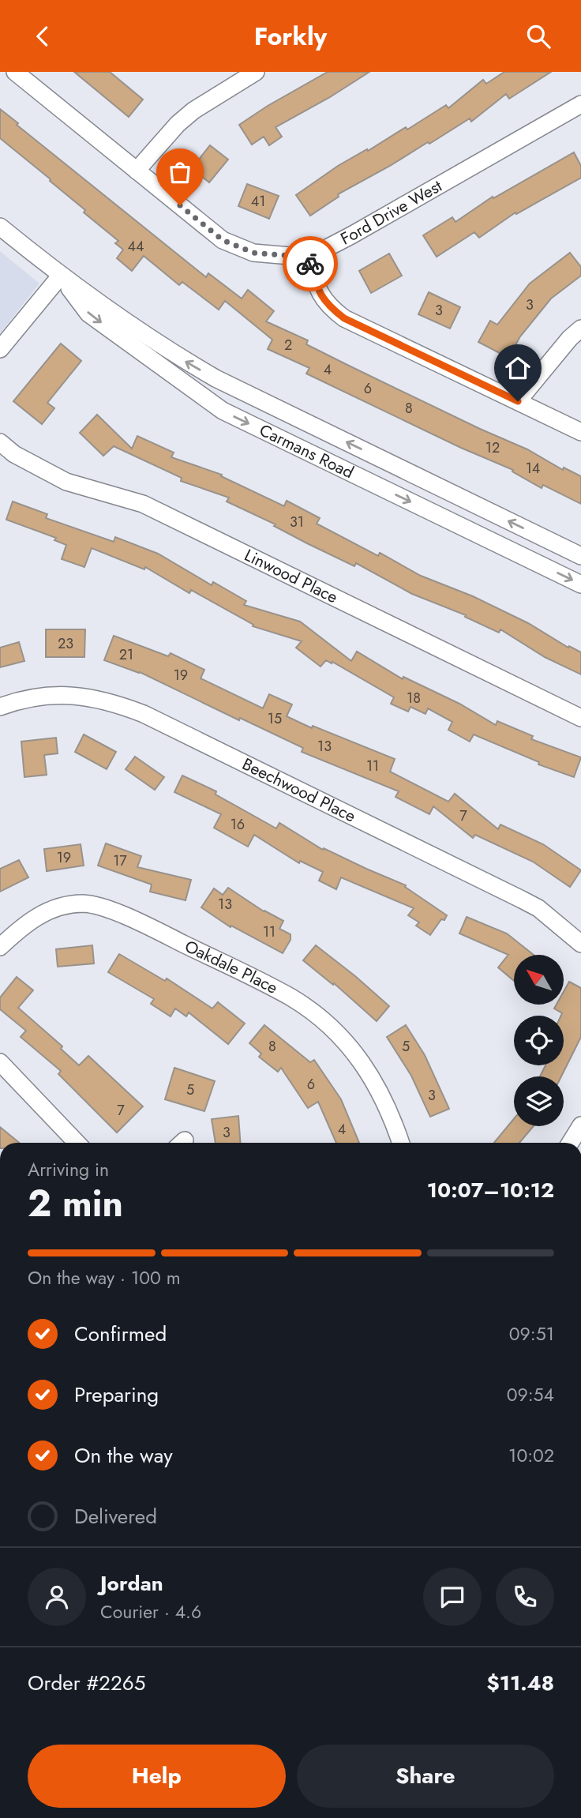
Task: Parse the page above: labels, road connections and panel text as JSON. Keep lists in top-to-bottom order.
{
  "streets": {
    "street": [
      "Ford Drive West",
      "Carmans Road",
      "Linwood Place",
      "Beechwood Place",
      "Oakdale Place"
    ]
  },
  "house_numbers": [
    "41",
    "44",
    "3",
    "3",
    "2",
    "4",
    "6",
    "8",
    "12",
    "14",
    "31",
    "23",
    "21",
    "19",
    "18",
    "15",
    "13",
    "11",
    "7",
    "16",
    "19",
    "17",
    "13",
    "11",
    "8",
    "5",
    "6",
    "5",
    "3",
    "7",
    "4",
    "3"
  ],
  "north": "top left",
  "page": {
    "header": "Forkly",
    "heading": ["2 min", "Arriving in", "10:07–10:12"],
    "panel": [
      "Jordan",
      "Courier · 4.6",
      "Order #2265",
      "$11.48"
    ],
    "bar": "On the way · 100 m",
    "list": [
      ["Confirmed", "09:51"],
      ["Preparing", "09:54"],
      ["On the way", "10:02"],
      "Delivered"
    ],
    "buttons": ["Help", "Share"]
  }
}
